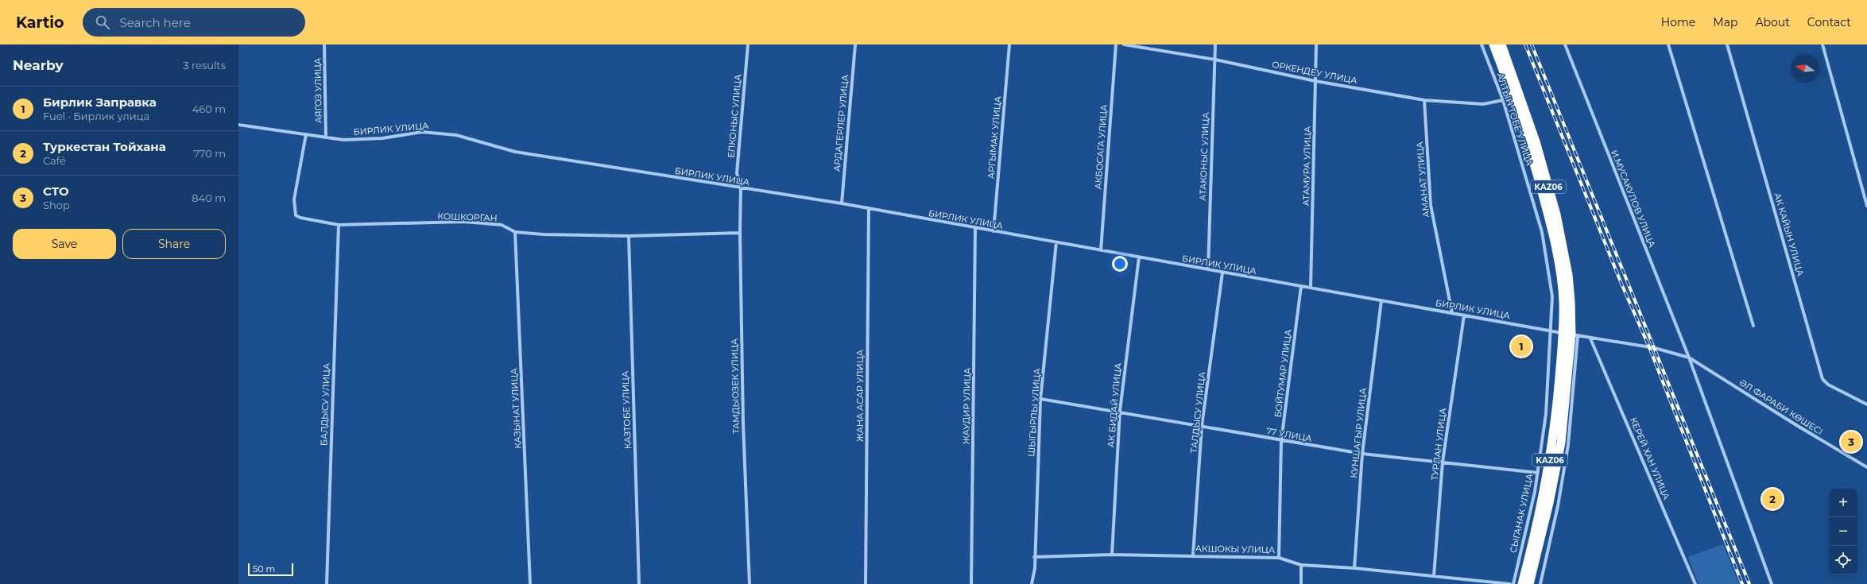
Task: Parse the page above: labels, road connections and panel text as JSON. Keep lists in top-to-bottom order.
{
  "streets": {
    "highway": ["KАZ06"],
    "street": [
      "ОРКЕНДЕУ УЛИЦА",
      "АЯГОЗ УЛИЦА",
      "ЕЛКОНЫС УЛИЦА",
      "АЛТЫН ТОБЕ УЛИЦА",
      "АРДАГЕРЛЕР УЛИЦА",
      "БИРЛИК УЛИЦА",
      "АРГЫМАК УЛИЦА",
      "АКБОСАГА УЛИЦА",
      "АТАКОНЫС УЛИЦА",
      "АТАМУРА УЛИЦА",
      "АМАНАТ УЛИЦА",
      "И.МУСАКУЛОВ УЛИЦА",
      "КОШКОРГАН",
      "АК КАЙЫН УЛИЦА",
      "БОЙТУМАР УЛИЦА",
      "ТАМДЫОЗЕК УЛИЦА",
      "ЖАНА АСАР УЛИЦА",
      "БАЛДЫСУ УЛИЦА",
      "АК БИДАЙ УЛИЦА",
      "ЖАУДИР УЛИЦА",
      "ӘЛ ФАРАБИ КӨШЕСІ",
      "КАЗЫНАТ УЛИЦА",
      "КАЗТОБЕ УЛИЦА",
      "ШЫГЫРЛЫ УЛИЦА",
      "ТАЛДЫСУ УЛИЦА",
      "КУНШАГЫР УЛИЦА",
      "77 УЛИЦА",
      "ТУРЛАН УЛИЦА",
      "КЕРЕЙ ХАН УЛИЦА",
      "СЫГАНАК УЛИЦА",
      "АКШОКЫ УЛИЦА"
    ]
  },
  "crossings": [
    ["ОРКЕНДЕУ УЛИЦА", "АЛТЫН ТОБЕ УЛИЦА"],
    ["ОРКЕНДЕУ УЛИЦА", "АТАКОНЫС УЛИЦА"],
    ["ОРКЕНДЕУ УЛИЦА", "АТАМУРА УЛИЦА"],
    ["ОРКЕНДЕУ УЛИЦА", "АМАНАТ УЛИЦА"],
    ["АЯГОЗ УЛИЦА", "БИРЛИК УЛИЦА"],
    ["ЕЛКОНЫС УЛИЦА", "БИРЛИК УЛИЦА"],
    ["ЕЛКОНЫС УЛИЦА", "ТАМДЫОЗЕК УЛИЦА"],
    ["АЛТЫН ТОБЕ УЛИЦА", "БИРЛИК УЛИЦА"],
    ["АЛТЫН ТОБЕ УЛИЦА", "СЫГАНАК УЛИЦА"],
    ["АРДАГЕРЛЕР УЛИЦА", "БИРЛИК УЛИЦА"],
    ["БИРЛИК УЛИЦА", "АРГЫМАК УЛИЦА"],
    ["БИРЛИК УЛИЦА", "АКБОСАГА УЛИЦА"],
    ["БИРЛИК УЛИЦА", "АТАКОНЫС УЛИЦА"],
    ["БИРЛИК УЛИЦА", "АТАМУРА УЛИЦА"],
    ["БИРЛИК УЛИЦА", "АМАНАТ УЛИЦА"],
    ["БИРЛИК УЛИЦА", "KАZ06"],
    ["БИРЛИК УЛИЦА", "И.МУСАКУЛОВ УЛИЦА"],
    ["БИРЛИК УЛИЦА", "КОШКОРГАН"],
    ["БИРЛИК УЛИЦА", "БОЙТУМАР УЛИЦА"],
    ["БИРЛИК УЛИЦА", "ТАМДЫОЗЕК УЛИЦА"],
    ["БИРЛИК УЛИЦА", "ЖАНА АСАР УЛИЦА"],
    ["БИРЛИК УЛИЦА", "АК БИДАЙ УЛИЦА"],
    ["БИРЛИК УЛИЦА", "ЖАУДИР УЛИЦА"],
    ["БИРЛИК УЛИЦА", "ӘЛ ФАРАБИ КӨШЕСІ"],
    ["БИРЛИК УЛИЦА", "ШЫГЫРЛЫ УЛИЦА"],
    ["БИРЛИК УЛИЦА", "ТАЛДЫСУ УЛИЦА"],
    ["БИРЛИК УЛИЦА", "КУНШАГЫР УЛИЦА"],
    ["БИРЛИК УЛИЦА", "ТУРЛАН УЛИЦА"],
    ["БИРЛИК УЛИЦА", "КЕРЕЙ ХАН УЛИЦА"],
    ["БИРЛИК УЛИЦА", "СЫГАНАК УЛИЦА"],
    ["И.МУСАКУЛОВ УЛИЦА", "ӘЛ ФАРАБИ КӨШЕСІ"],
    ["КОШКОРГАН", "ТАМДЫОЗЕК УЛИЦА"],
    ["КОШКОРГАН", "БАЛДЫСУ УЛИЦА"],
    ["КОШКОРГАН", "КАЗЫНАТ УЛИЦА"],
    ["КОШКОРГАН", "КАЗТОБЕ УЛИЦА"],
    ["БОЙТУМАР УЛИЦА", "77 УЛИЦА"],
    ["БОЙТУМАР УЛИЦА", "АКШОКЫ УЛИЦА"],
    ["АК БИДАЙ УЛИЦА", "77 УЛИЦА"],
    ["АК БИДАЙ УЛИЦА", "АКШОКЫ УЛИЦА"],
    ["ШЫГЫРЛЫ УЛИЦА", "77 УЛИЦА"],
    ["ШЫГЫРЛЫ УЛИЦА", "АКШОКЫ УЛИЦА"],
    ["ТАЛДЫСУ УЛИЦА", "77 УЛИЦА"],
    ["ТАЛДЫСУ УЛИЦА", "АКШОКЫ УЛИЦА"],
    ["КУНШАГЫР УЛИЦА", "77 УЛИЦА"],
    ["КУНШАГЫР УЛИЦА", "АКШОКЫ УЛИЦА"],
    ["77 УЛИЦА", "ТУРЛАН УЛИЦА"],
    ["77 УЛИЦА", "СЫГАНАК УЛИЦА"],
    ["ТУРЛАН УЛИЦА", "АКШОКЫ УЛИЦА"]
  ],
  "scale_bar": "50 m",
  "north": "left",
  "page": {
    "header": "Kartio",
    "search": "Search here",
    "nav": [
      "Home",
      "Map",
      "About",
      "Contact"
    ],
    "heading": ["Nearby", "3 results"],
    "list": [
      {
        "mark": "1",
        "name": "Бирлик Заправка",
        "note": "Fuel · Бирлик улица",
        "value": "460 m"
      },
      {
        "mark": "2",
        "name": "Туркестан Тойхана",
        "note": "Café",
        "value": "770 m"
      },
      {
        "mark": "3",
        "name": "СТО",
        "note": "Shop",
        "value": "840 m"
      }
    ],
    "buttons": ["Save", "Share"],
    "pins": ["1", "3", "2"],
    "map_buttons": ["+", "−"],
    "scale": "50 m"
  }
}
